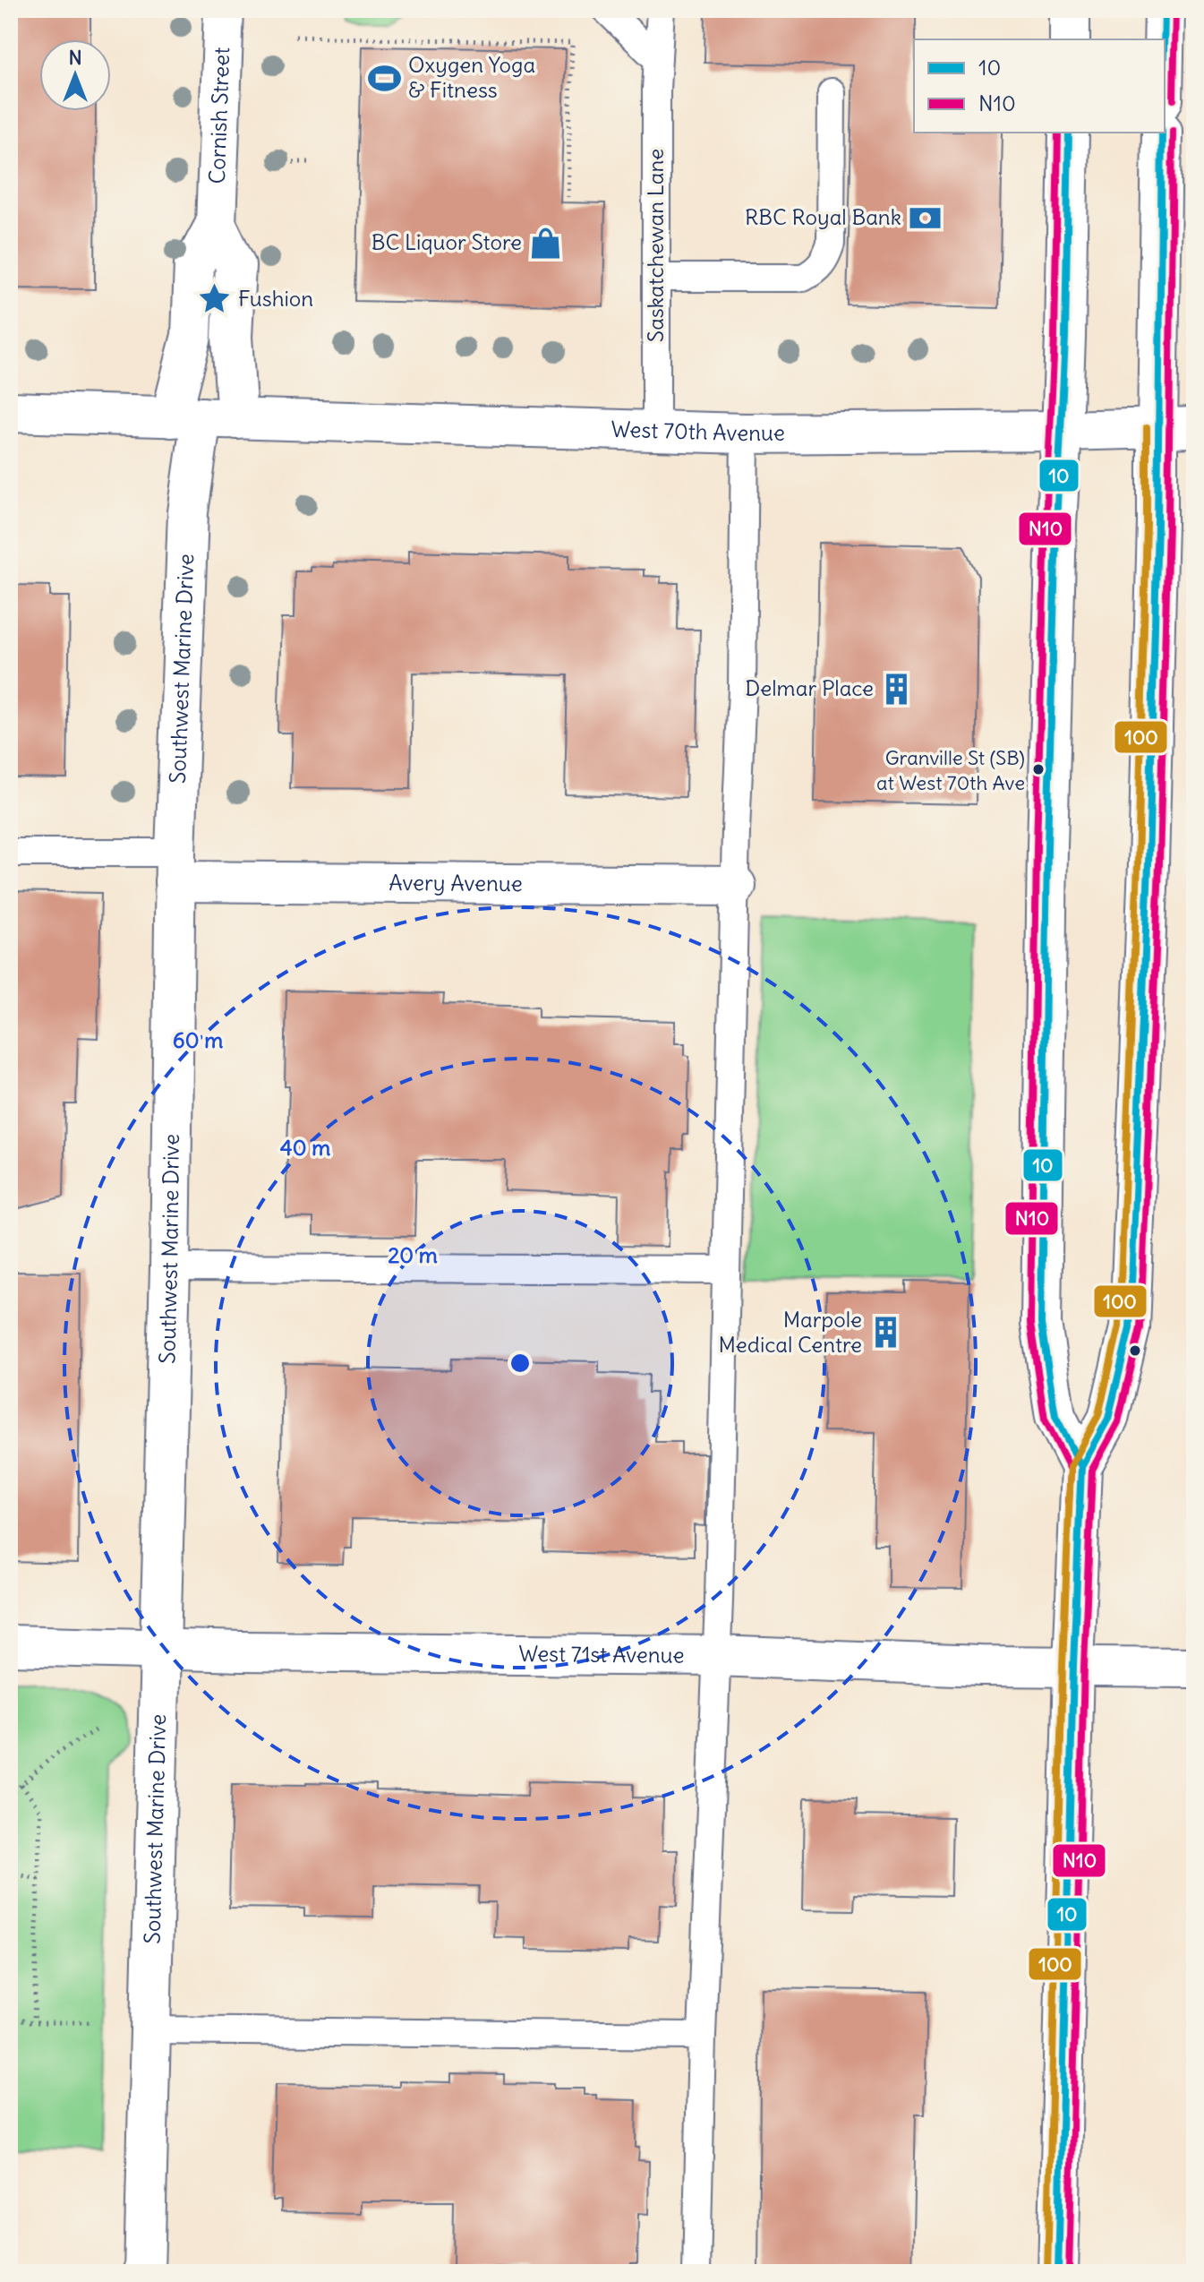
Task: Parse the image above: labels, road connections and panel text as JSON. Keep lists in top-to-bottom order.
{
  "streets": {
    "main road": [
      "Cornish Street",
      "West 70th Avenue",
      "Southwest Marine Drive",
      "Avery Avenue",
      "West 71st Avenue"
    ],
    "lane": ["Saskatchewan Lane"]
  },
  "crossings": [
    ["Cornish Street", "West 70th Avenue"],
    ["Cornish Street", "Southwest Marine Drive"],
    ["Saskatchewan Lane", "West 70th Avenue"],
    ["West 70th Avenue", "Southwest Marine Drive"],
    ["Southwest Marine Drive", "Avery Avenue"],
    ["Southwest Marine Drive", "West 71st Avenue"]
  ],
  "places": {
    "sports": ["Oxygen Yoga & Fitness"],
    "bank": ["RBC Royal Bank"],
    "shop": ["BC Liquor Store"],
    "place": ["Fushion"],
    "building": ["Delmar Place", "Marpole Medical Centre"],
    "other": ["Granville St (SB) at West 70th Ave"]
  },
  "lines": ["transit line 10", "transit line N10", "transit line 100"],
  "legend": ["10", "N10"],
  "north": "top",
  "rings": ["60 m", "40 m", "20 m"]
}
